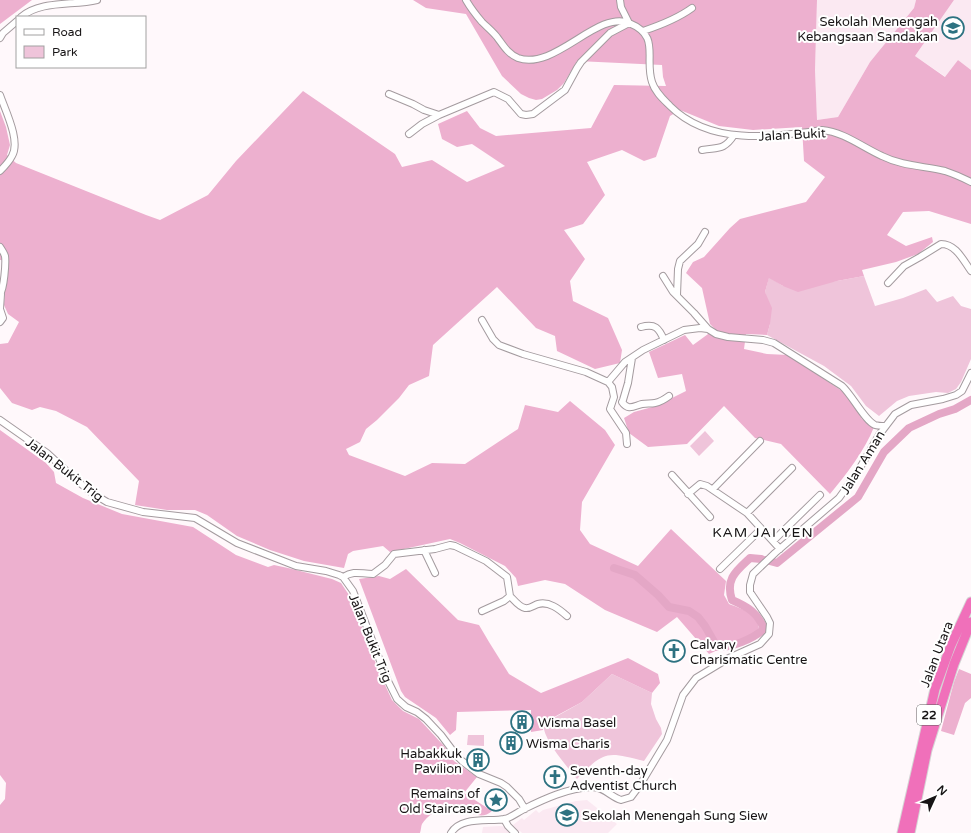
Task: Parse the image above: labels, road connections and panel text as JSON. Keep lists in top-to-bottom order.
{
  "streets": {
    "highway": ["Jalan Utara", "22"],
    "street": ["Jalan Bukit", "Jalan Aman", "Jalan Bukit Trig"]
  },
  "crossings": [
    ["Jalan Aman", "Jalan Bukit Trig"]
  ],
  "districts": ["KAM JAI YEN"],
  "places": {
    "school or university": ["Sekolah Menengah Kebangsaan Sandakan", "Sekolah Menengah Sung Siew"],
    "church": ["Calvary Charismatic Centre", "Seventh-day Adventist Church"],
    "building": ["Wisma Basel", "Wisma Charis", "Habakkuk Pavilion"],
    "place": ["Remains of Old Staircase"]
  },
  "legend": ["Road", "Park"],
  "north": "top right"
}
